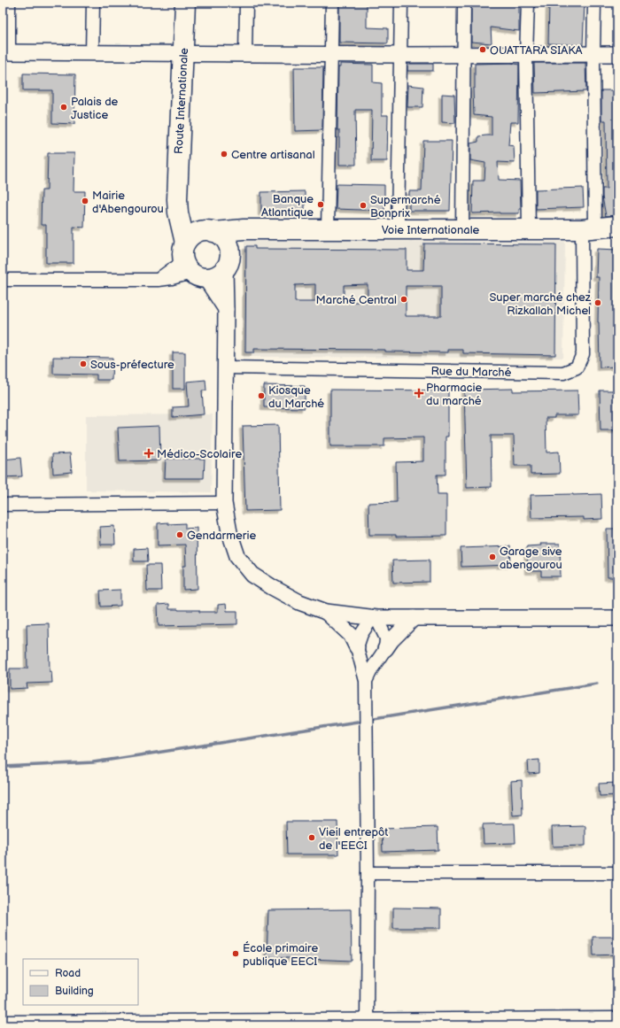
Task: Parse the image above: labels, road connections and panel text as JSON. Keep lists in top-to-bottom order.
{
  "streets": {
    "main road": ["Route Internationale", "Voie Internationale"],
    "street": ["Rue du Marché"]
  },
  "crossings": [
    ["Route Internationale", "Voie Internationale"],
    ["Voie Internationale", "Rue du Marché"]
  ],
  "places": {
    "other": [
      "OUATTARA SIAKA",
      "Palais de Justice",
      "Centre artisanal",
      "Mairie d'Abengourou",
      "Banque Atlantique",
      "Supermarché Bonprix",
      "Marché Central",
      "Super marché chez Rizkallah Michel",
      "Sous-préfecture",
      "Kiosque du Marché",
      "Gendarmerie",
      "Garage sive abengourou",
      "Vieil entrepôt de l'EECI",
      "École primaire publique EECI"
    ],
    "health": ["Pharmacie du marché", "Médico-Scolaire"]
  },
  "legend": ["Road", "Building"]
}
